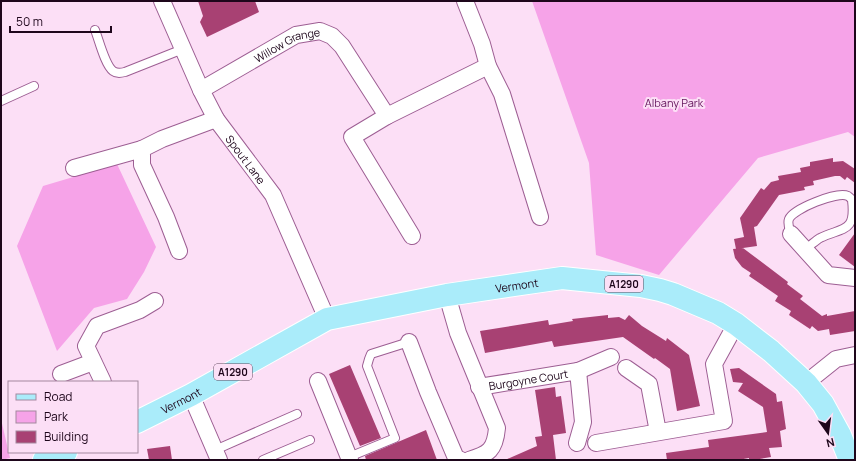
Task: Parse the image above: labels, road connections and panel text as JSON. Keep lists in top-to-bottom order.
{
  "streets": {
    "main road": ["Vermont", "A1290"],
    "street": ["Willow Grange", "Spout Lane", "Burgoyne Court"]
  },
  "crossings": [
    ["Willow Grange", "Spout Lane"],
    ["Spout Lane", "Vermont"]
  ],
  "parks": ["Albany Park"],
  "legend": ["Road", "Park", "Building"],
  "scale_bar": "50 m",
  "north": "bottom"
}
